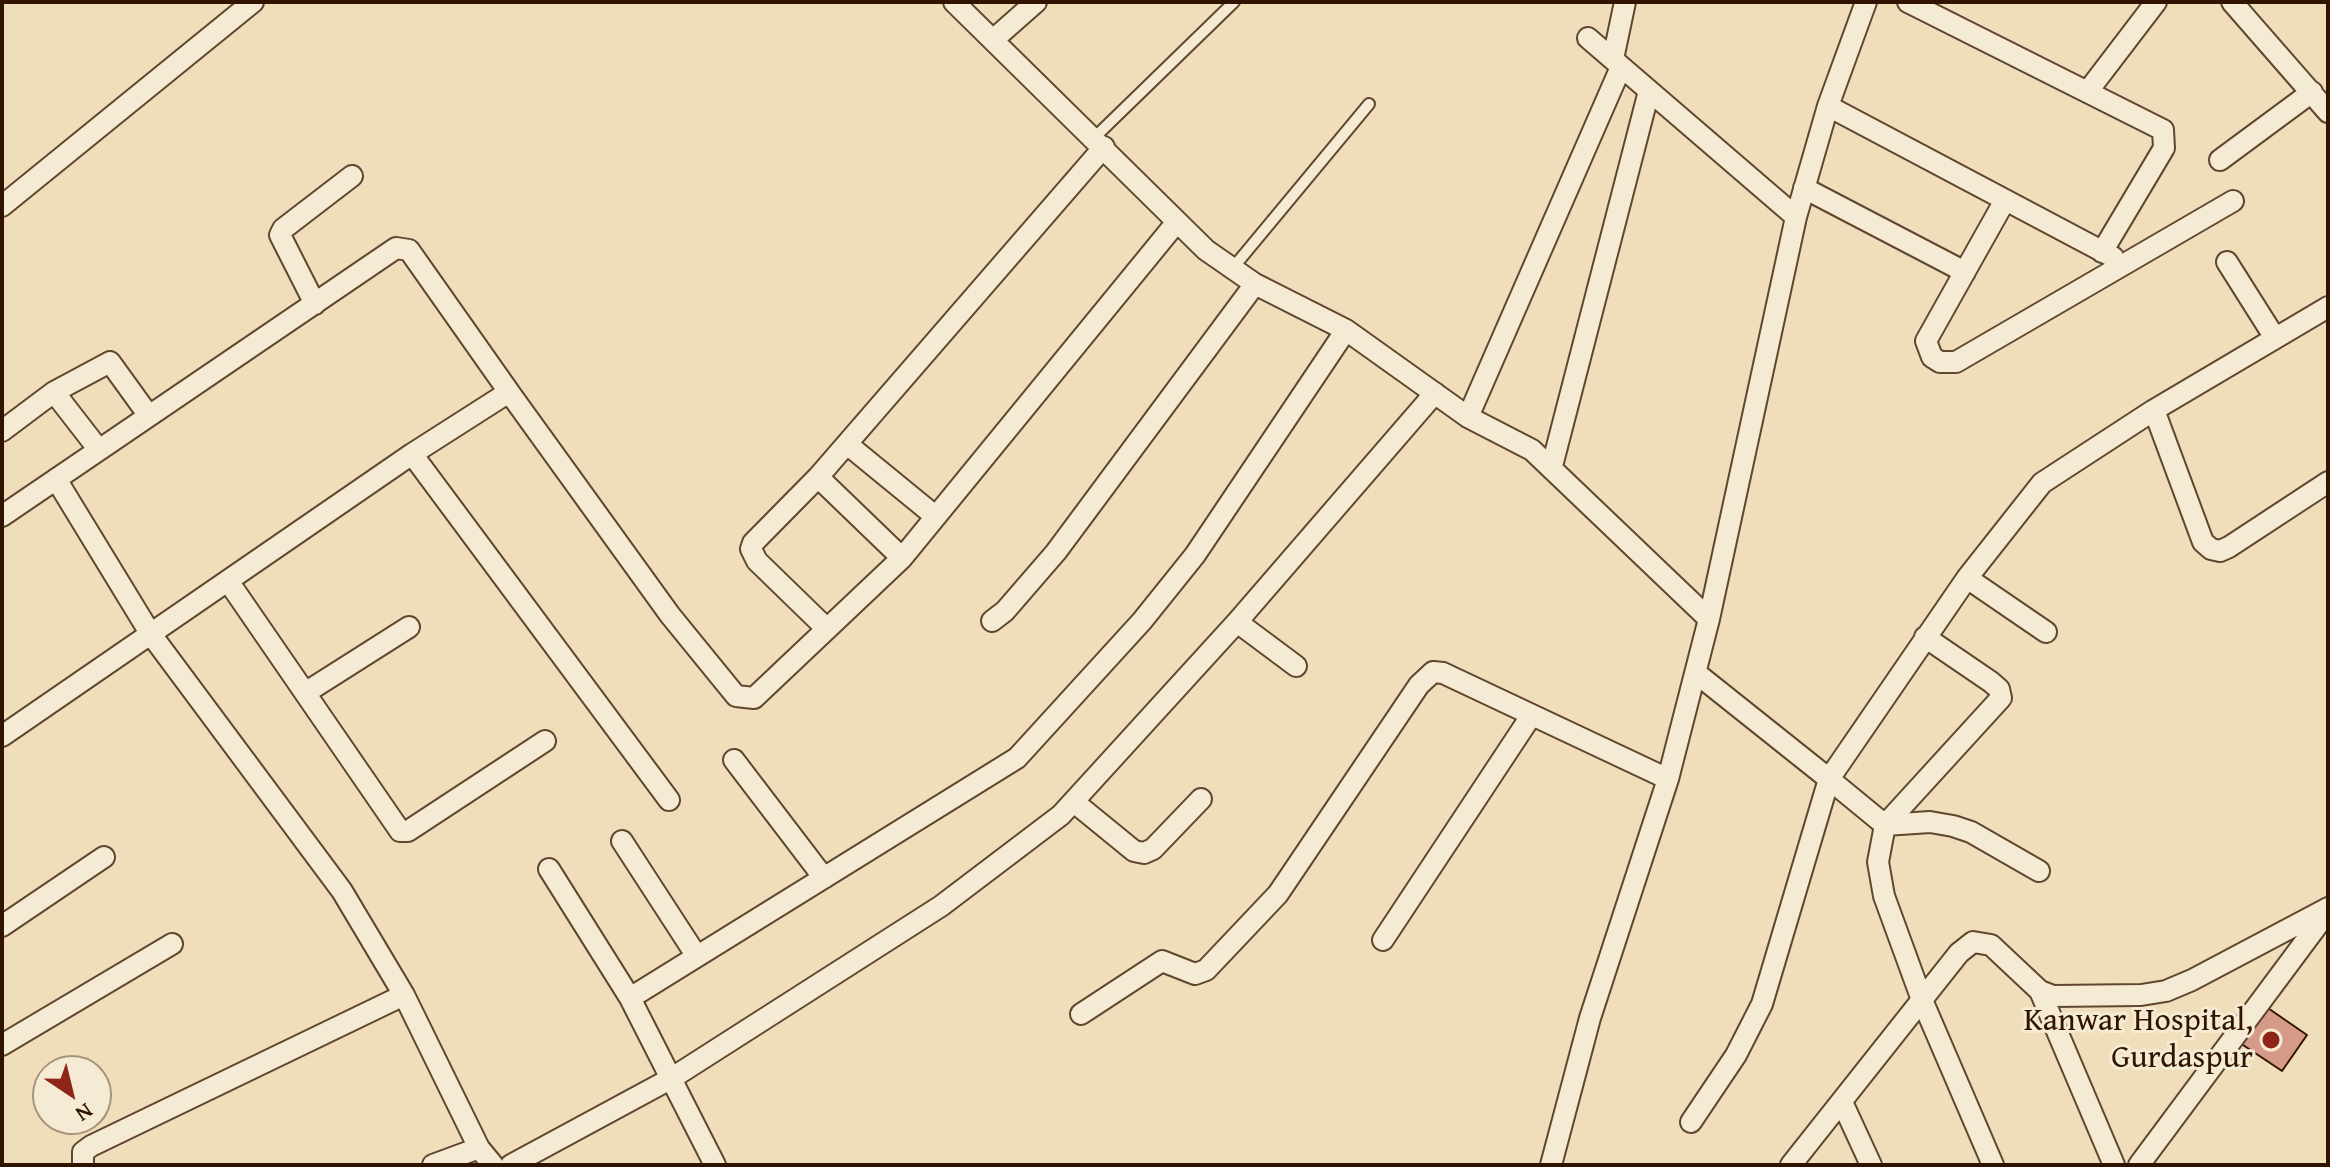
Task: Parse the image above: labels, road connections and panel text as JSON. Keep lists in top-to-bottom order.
{
  "places": ["Kanwar Hospital, Gurdaspur"],
  "north": "bottom right"
}
